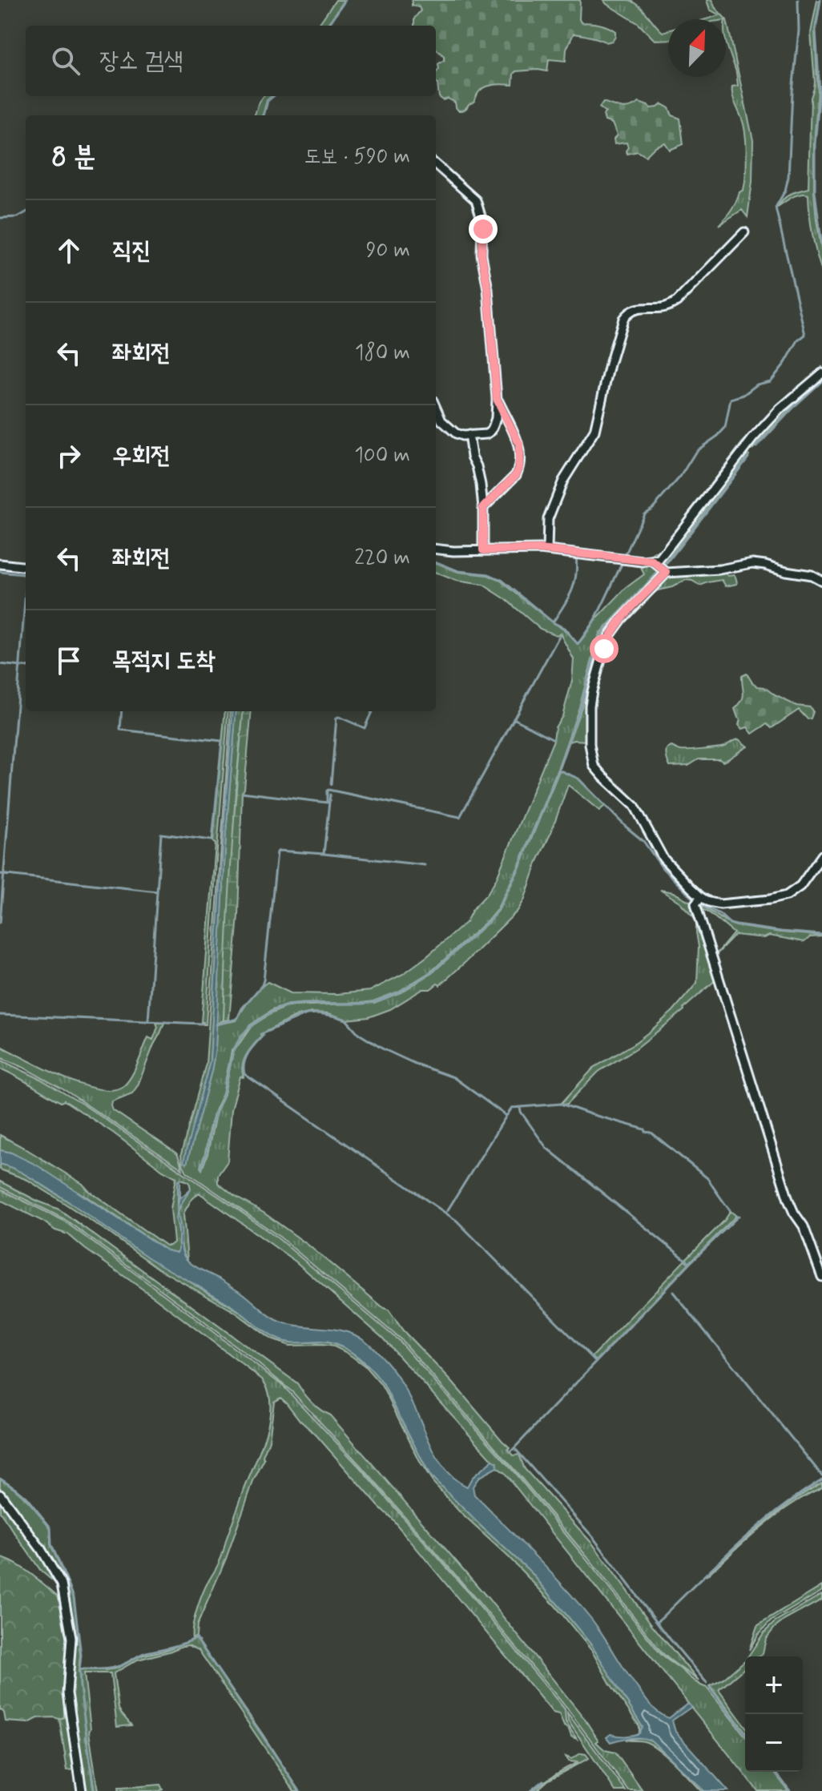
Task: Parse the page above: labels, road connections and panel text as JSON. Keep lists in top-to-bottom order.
{
  "north": "top right",
  "page": {
    "search": "장소 검색",
    "heading": ["8 분", "도보 · 590 m"],
    "list": [
      ["직진", "90 m"],
      ["좌회전", "180 m"],
      ["우회전", "100 m"],
      ["좌회전", "220 m"],
      "목적지 도착"
    ],
    "map_buttons": ["+", "−"]
  }
}
